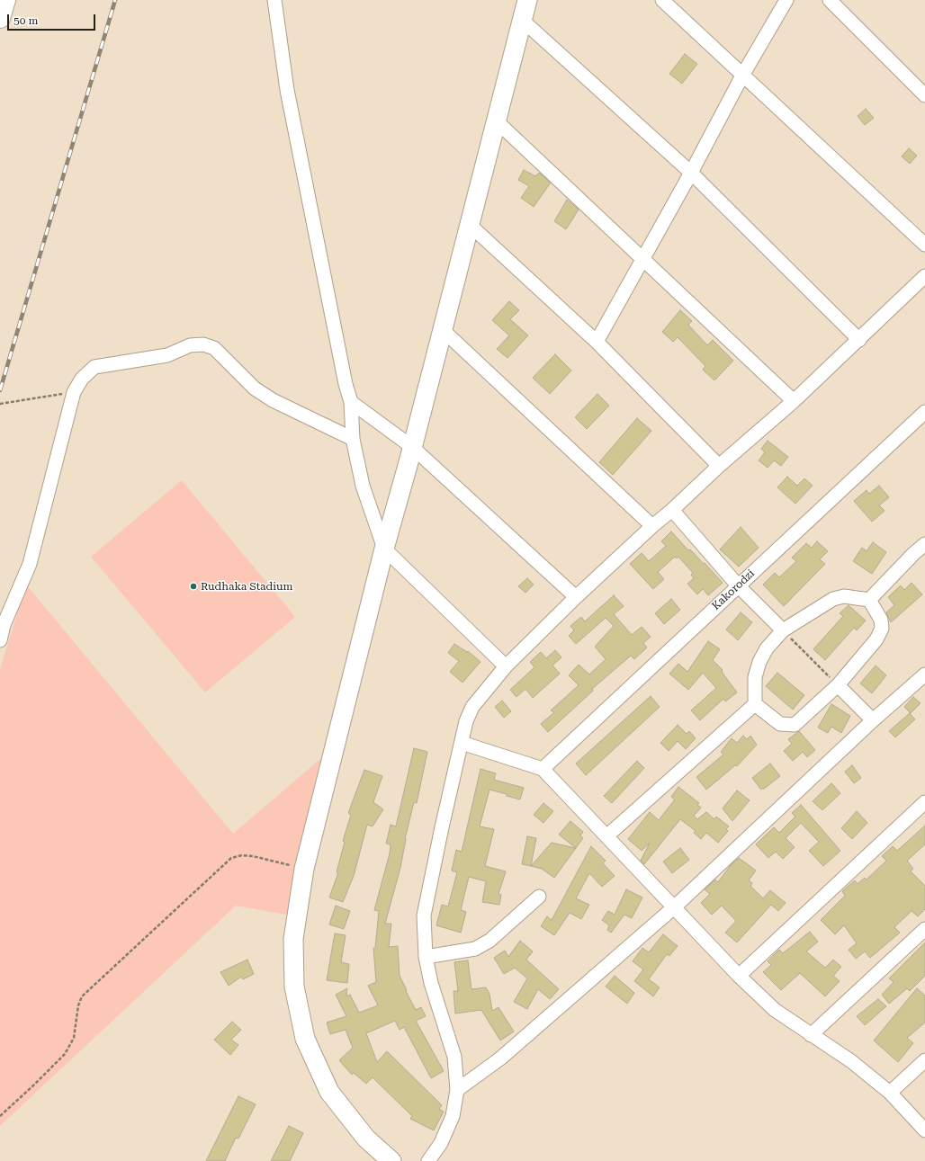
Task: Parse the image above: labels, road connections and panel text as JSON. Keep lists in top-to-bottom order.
{
  "streets": {
    "street": ["Kakorodzi"]
  },
  "places": ["Rudhaka Stadium"],
  "scale_bar": "50 m"
}
